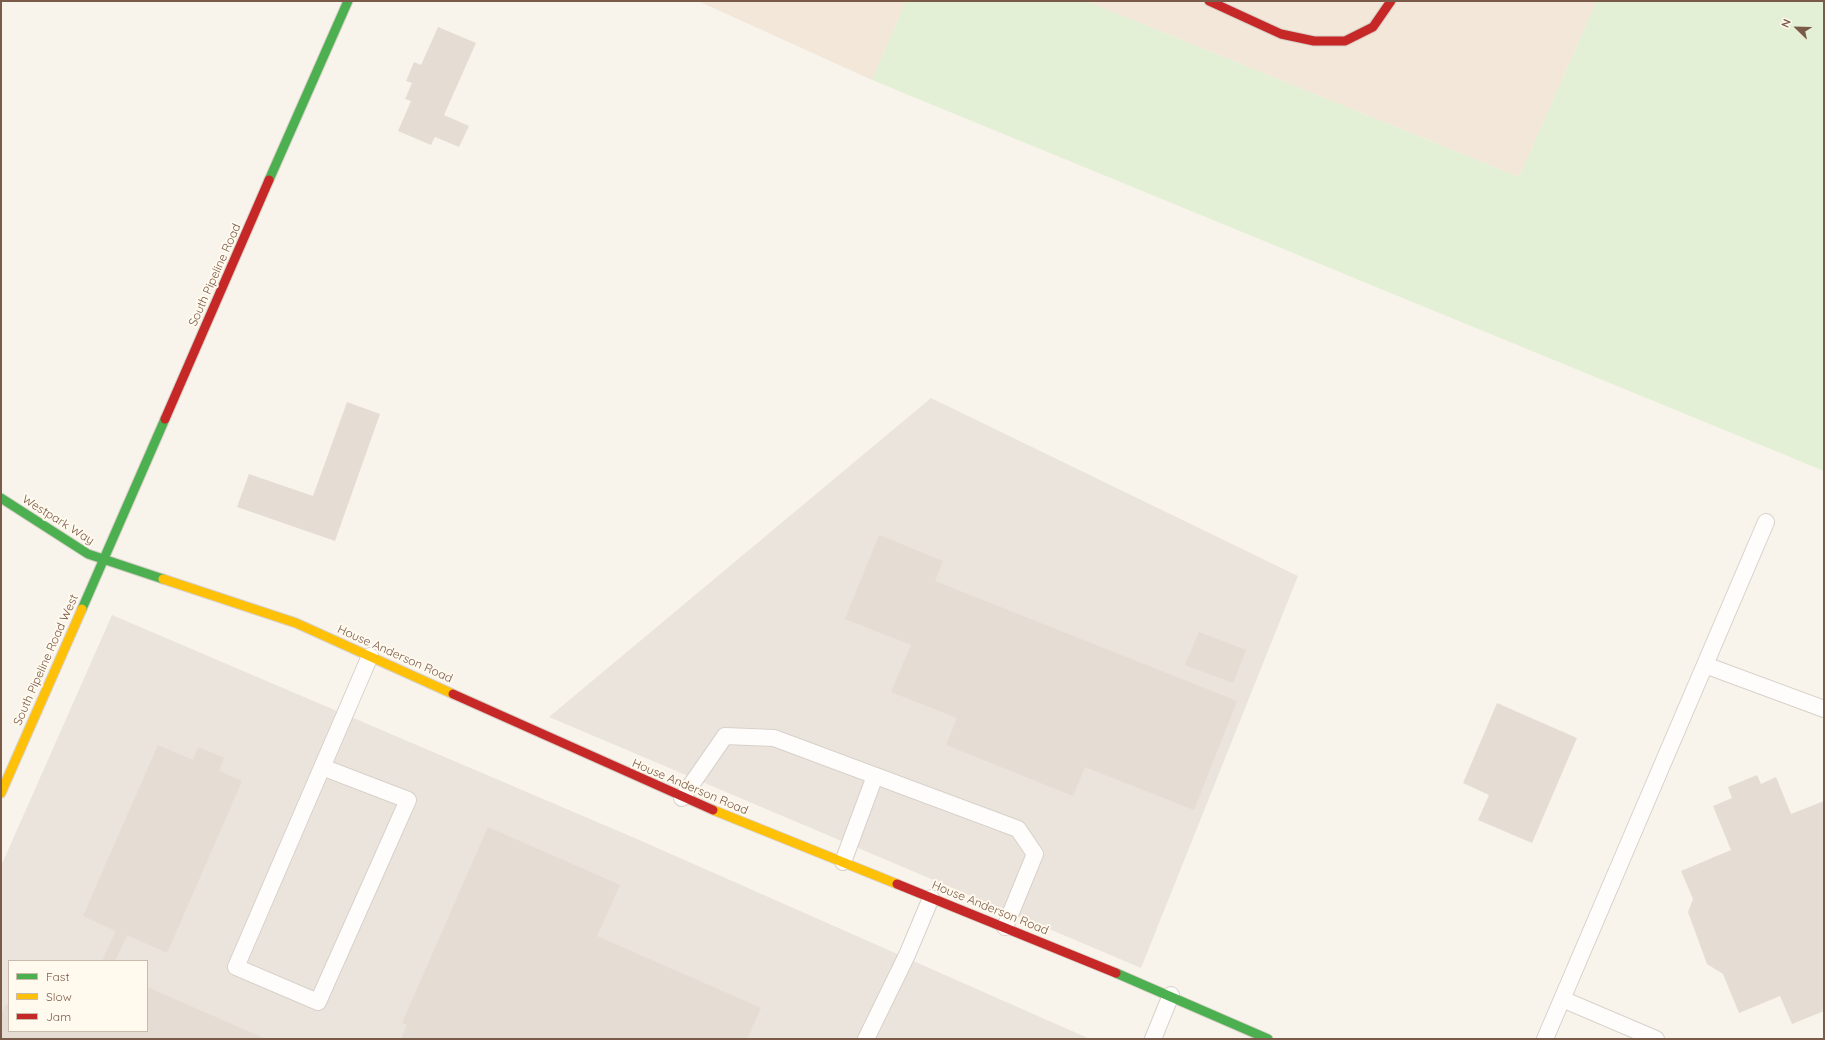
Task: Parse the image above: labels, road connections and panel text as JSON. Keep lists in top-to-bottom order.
{
  "streets": {
    "street": [
      "South Pipeline Road",
      "Westpark Way",
      "House Anderson Road",
      "South Pipeline Road West"
    ]
  },
  "crossings": [
    ["South Pipeline Road", "Westpark Way"],
    ["South Pipeline Road", "House Anderson Road"],
    ["South Pipeline Road", "South Pipeline Road West"],
    ["Westpark Way", "House Anderson Road"],
    ["Westpark Way", "South Pipeline Road West"],
    ["House Anderson Road", "South Pipeline Road West"]
  ],
  "legend": ["Fast", "Slow", "Jam"],
  "north": "top left"
}
